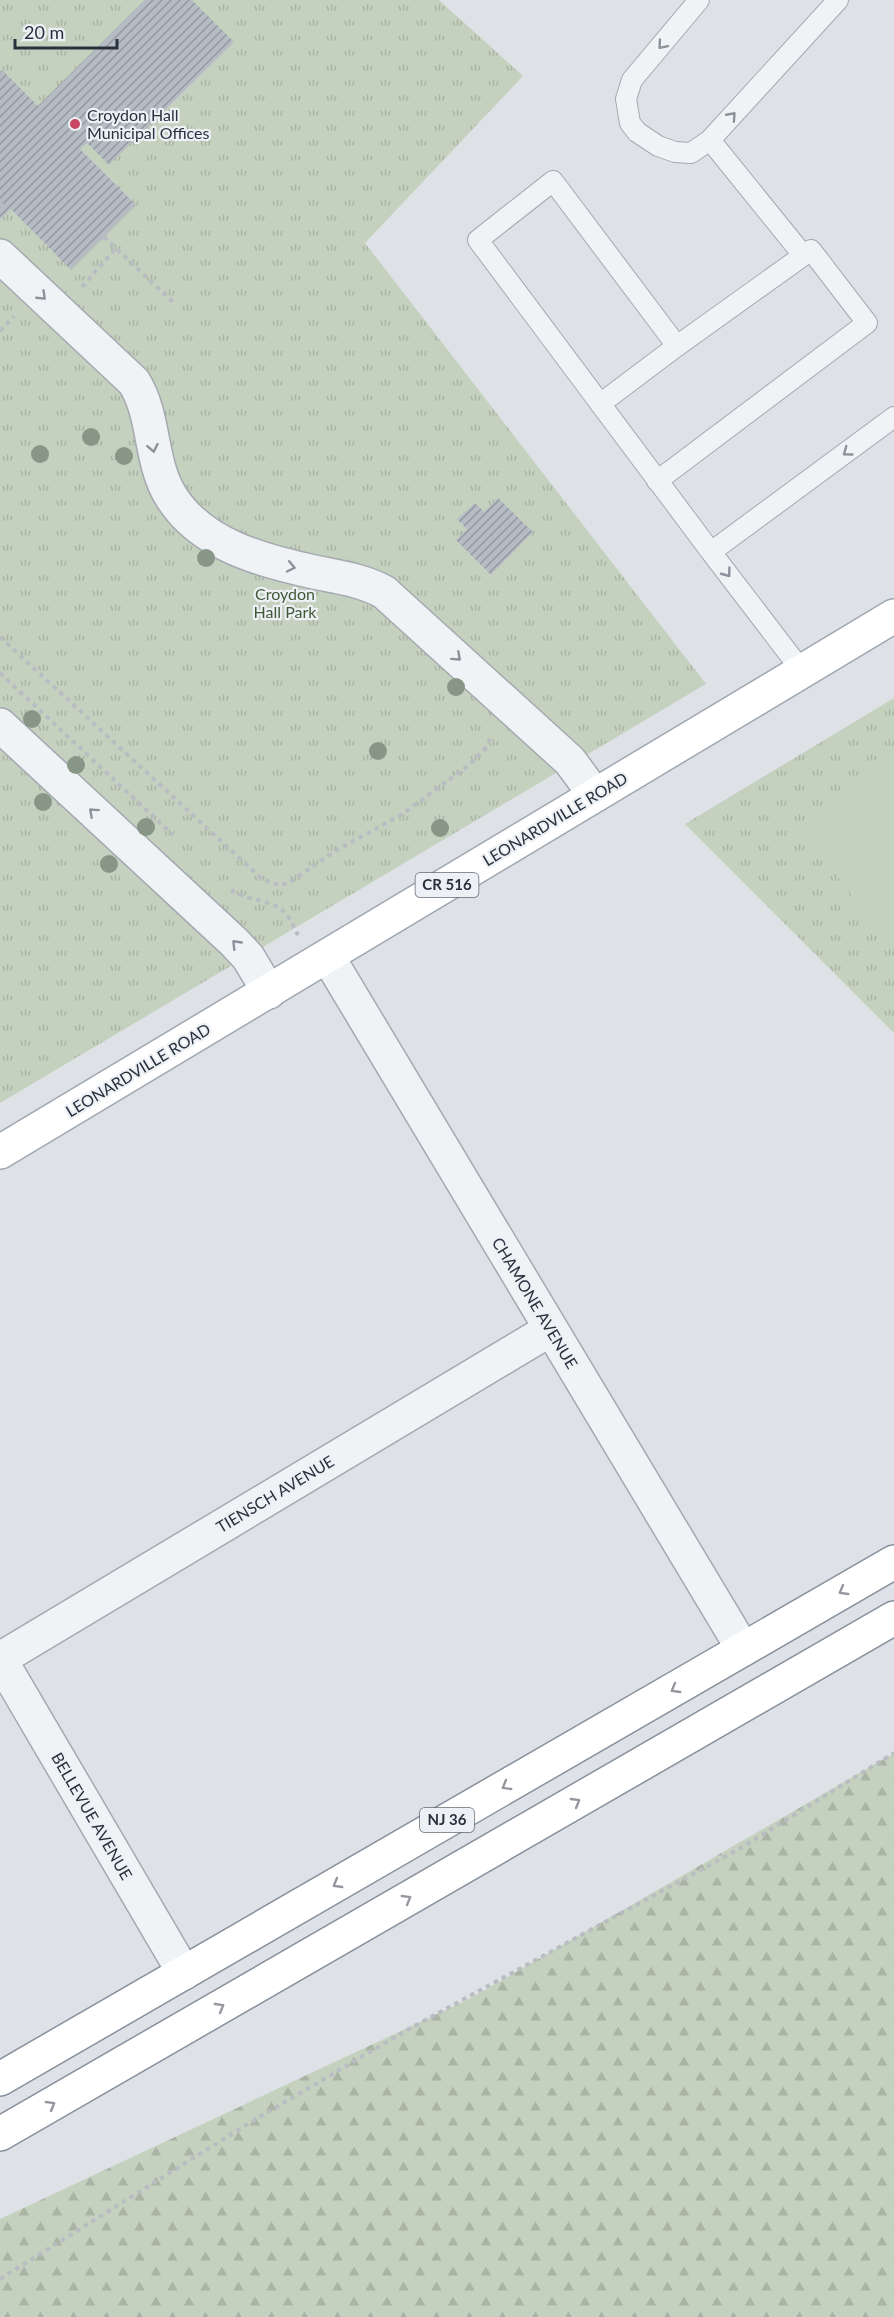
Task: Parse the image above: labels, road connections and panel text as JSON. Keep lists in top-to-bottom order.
{
  "streets": {
    "main road": ["LEONARDVILLE ROAD", "CR 516", "NJ 36"],
    "street": ["CHAMONE AVENUE", "TIENSCH AVENUE", "BELLEVUE AVENUE"]
  },
  "crossings": [
    ["LEONARDVILLE ROAD", "CHAMONE AVENUE"],
    ["CHAMONE AVENUE", "TIENSCH AVENUE"],
    ["CHAMONE AVENUE", "NJ 36"],
    ["TIENSCH AVENUE", "BELLEVUE AVENUE"],
    ["BELLEVUE AVENUE", "NJ 36"]
  ],
  "parks": ["Croydon Hall Park"],
  "places": ["Croydon Hall Municipal Offices"],
  "scale_bar": "20 m"
}
